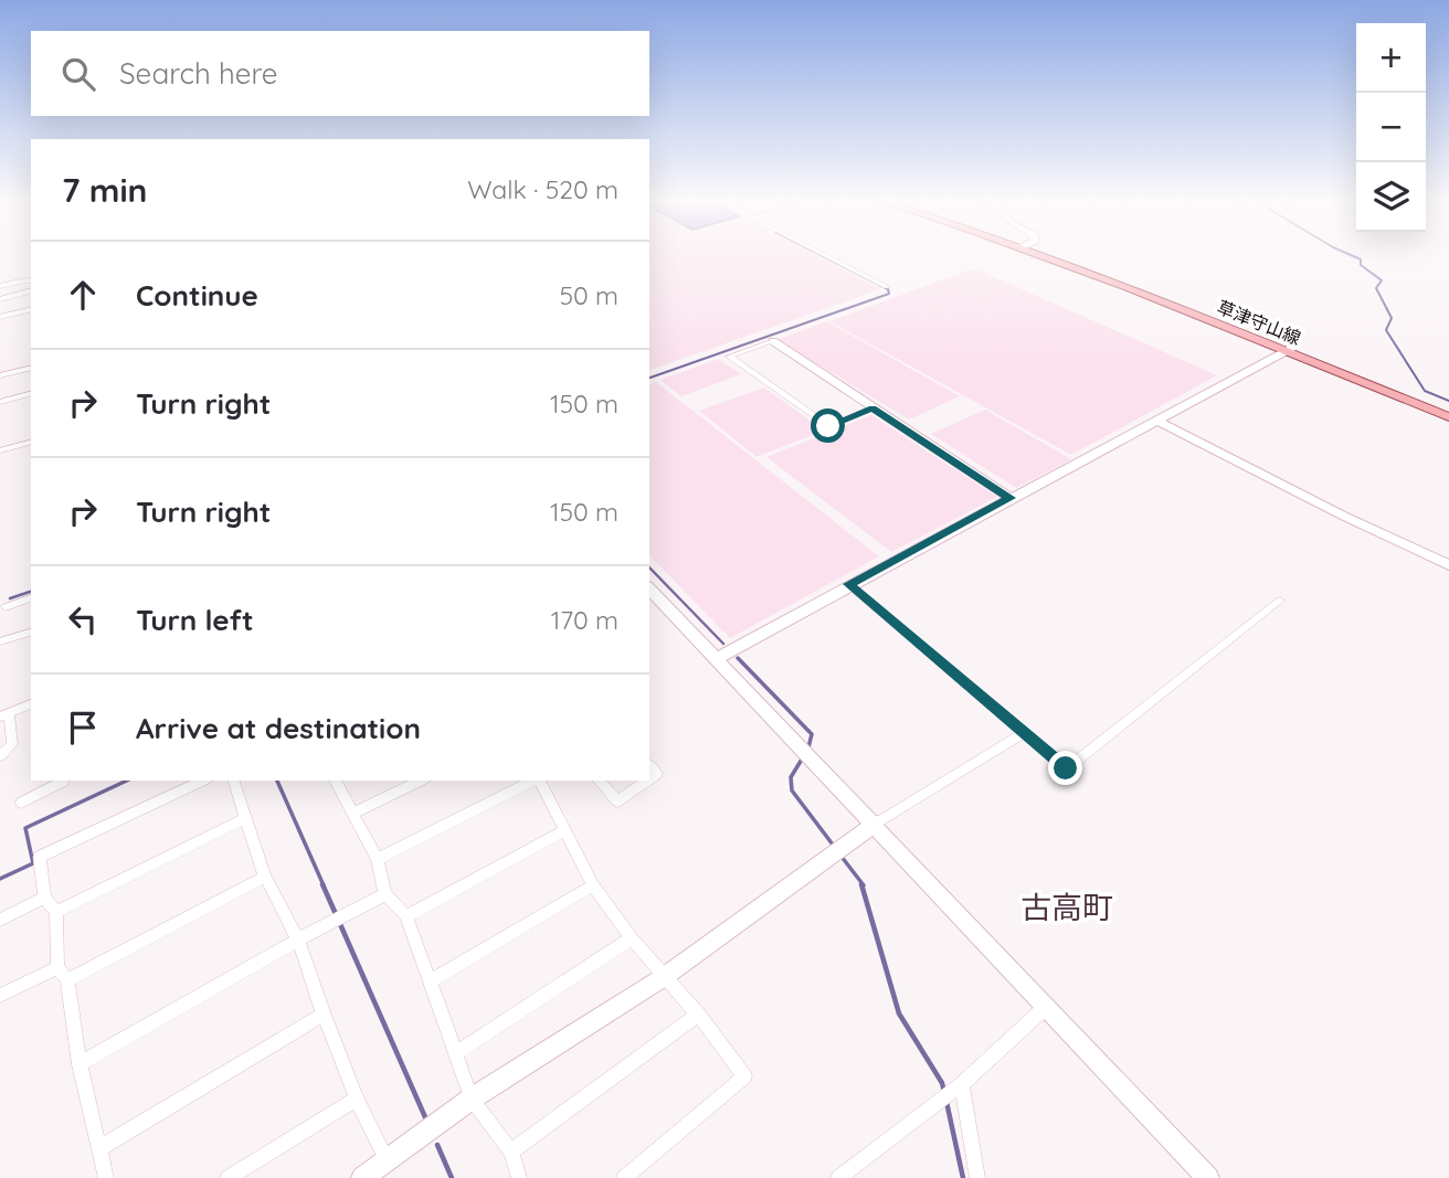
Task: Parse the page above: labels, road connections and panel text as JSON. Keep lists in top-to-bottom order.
{
  "streets": {
    "main road": ["草津守山線"]
  },
  "districts": ["古高町"],
  "page": {
    "map_buttons": ["+", "−"],
    "search": "Search here",
    "heading": ["7 min", "Walk · 520 m"],
    "list": [
      ["Continue", "50 m"],
      ["Turn right", "150 m"],
      ["Turn right", "150 m"],
      ["Turn left", "170 m"],
      "Arrive at destination"
    ]
  }
}
